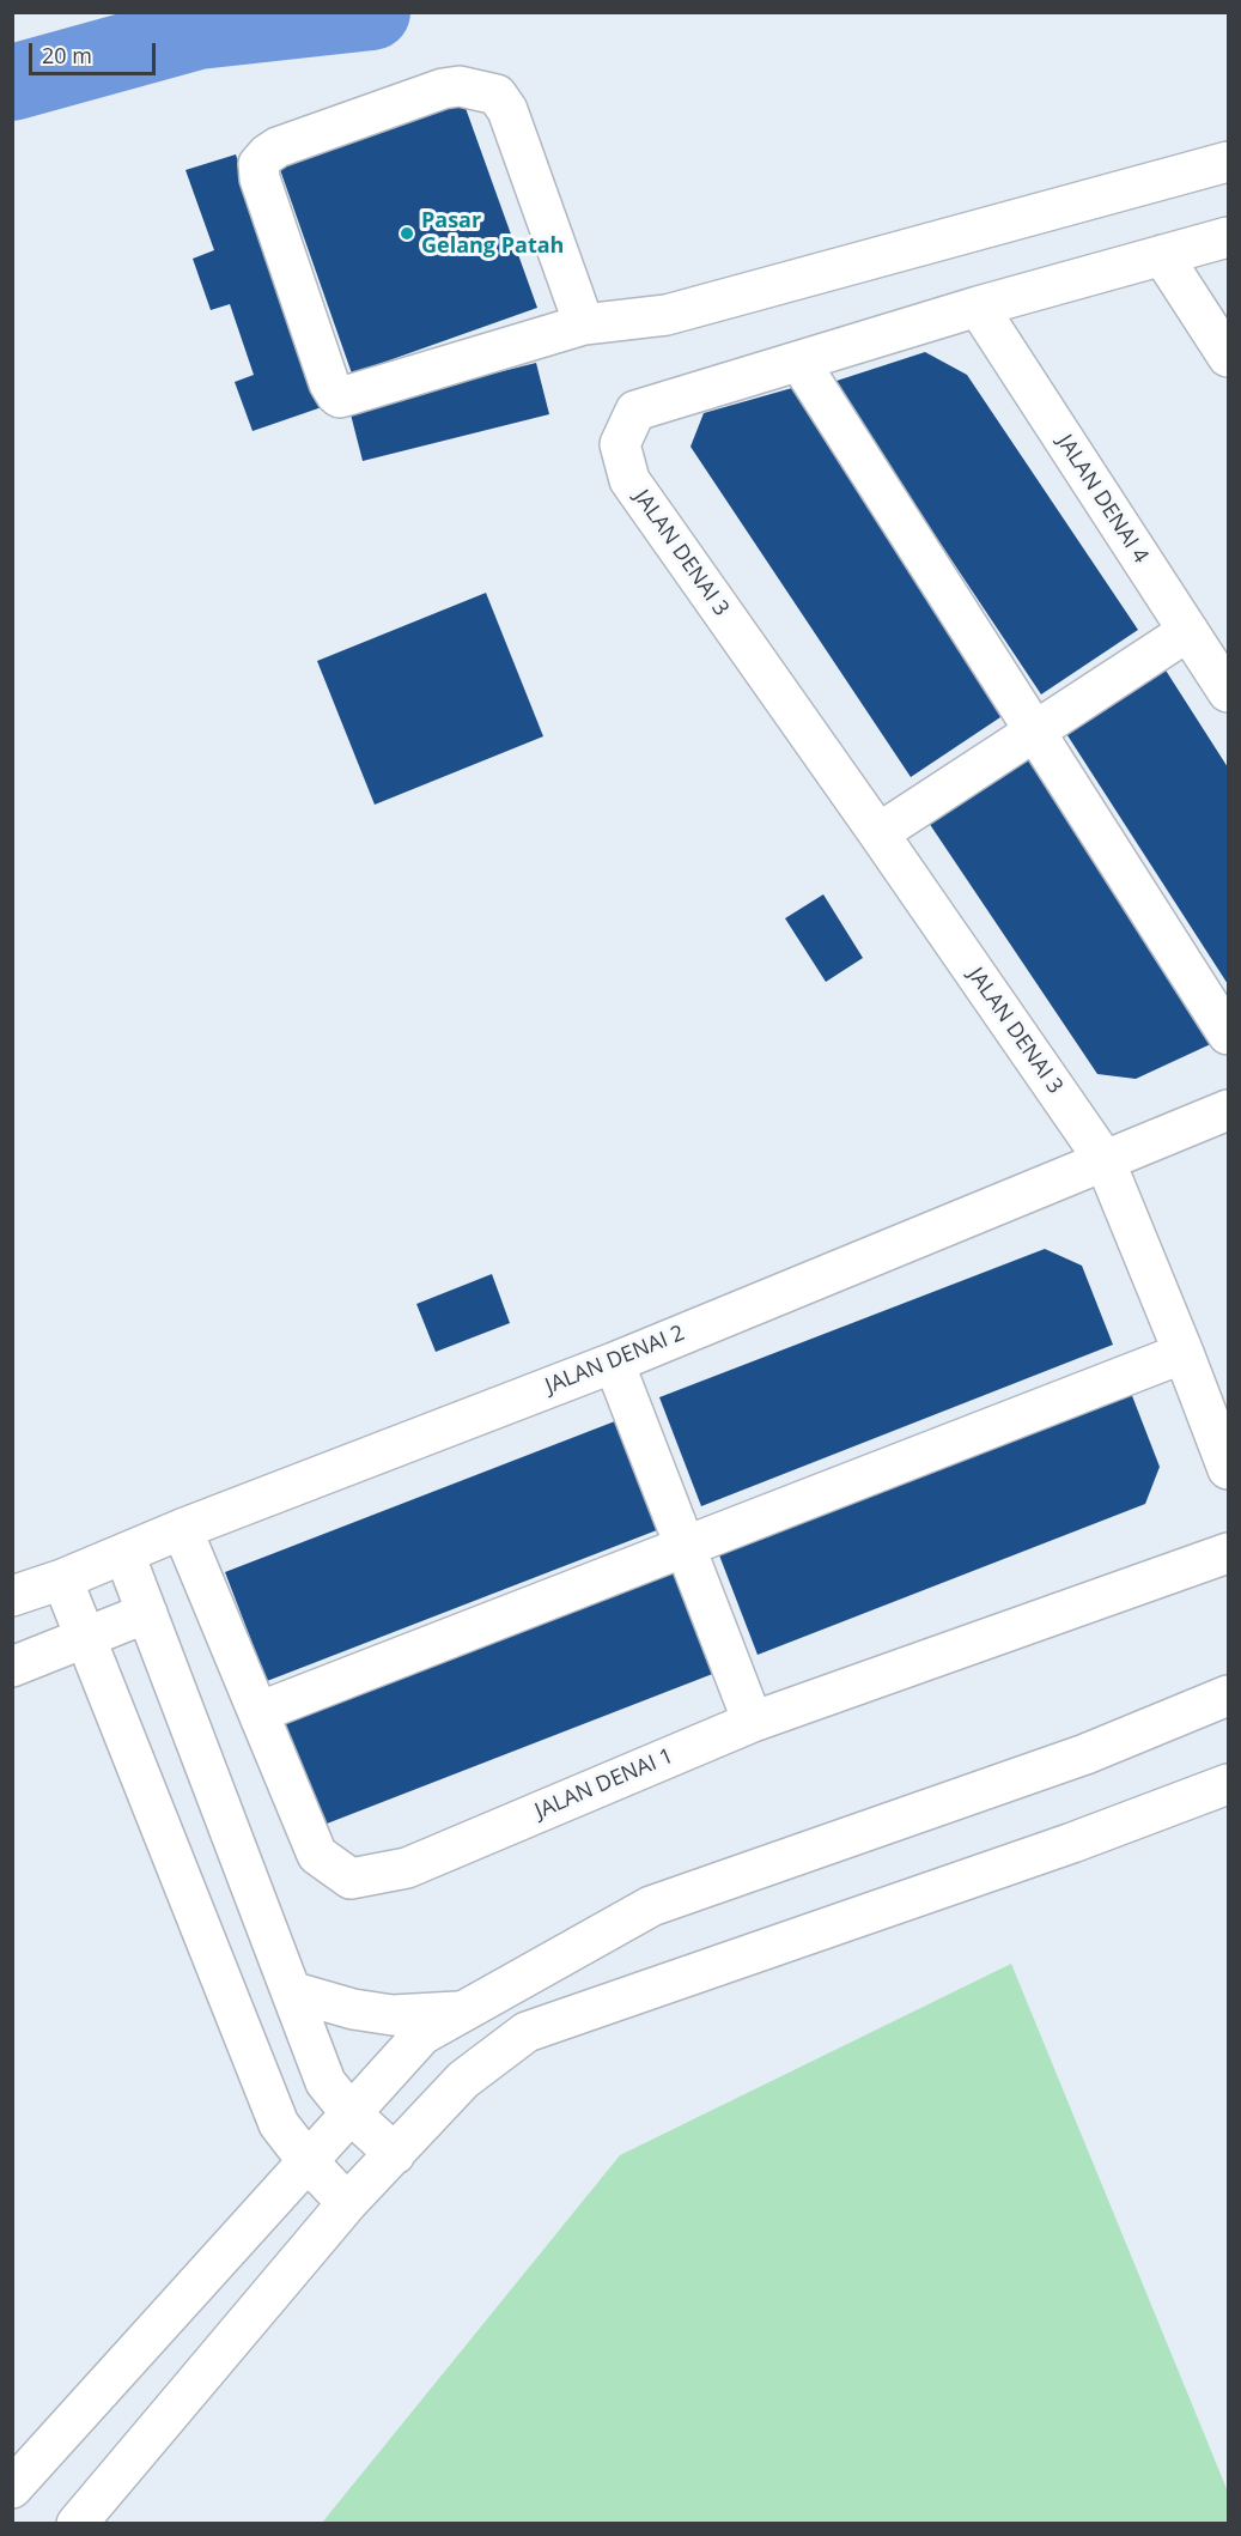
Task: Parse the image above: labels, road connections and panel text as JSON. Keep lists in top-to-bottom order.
{
  "streets": {
    "street": [
      "JALAN DENAI 4",
      "JALAN DENAI 3",
      "JALAN DENAI 2",
      "JALAN DENAI 1"
    ]
  },
  "crossings": [
    ["JALAN DENAI 4", "JALAN DENAI 3"],
    ["JALAN DENAI 3", "JALAN DENAI 2"],
    ["JALAN DENAI 2", "JALAN DENAI 1"]
  ],
  "places": ["Pasar Gelang Patah"],
  "scale_bar": "20 m"
}
